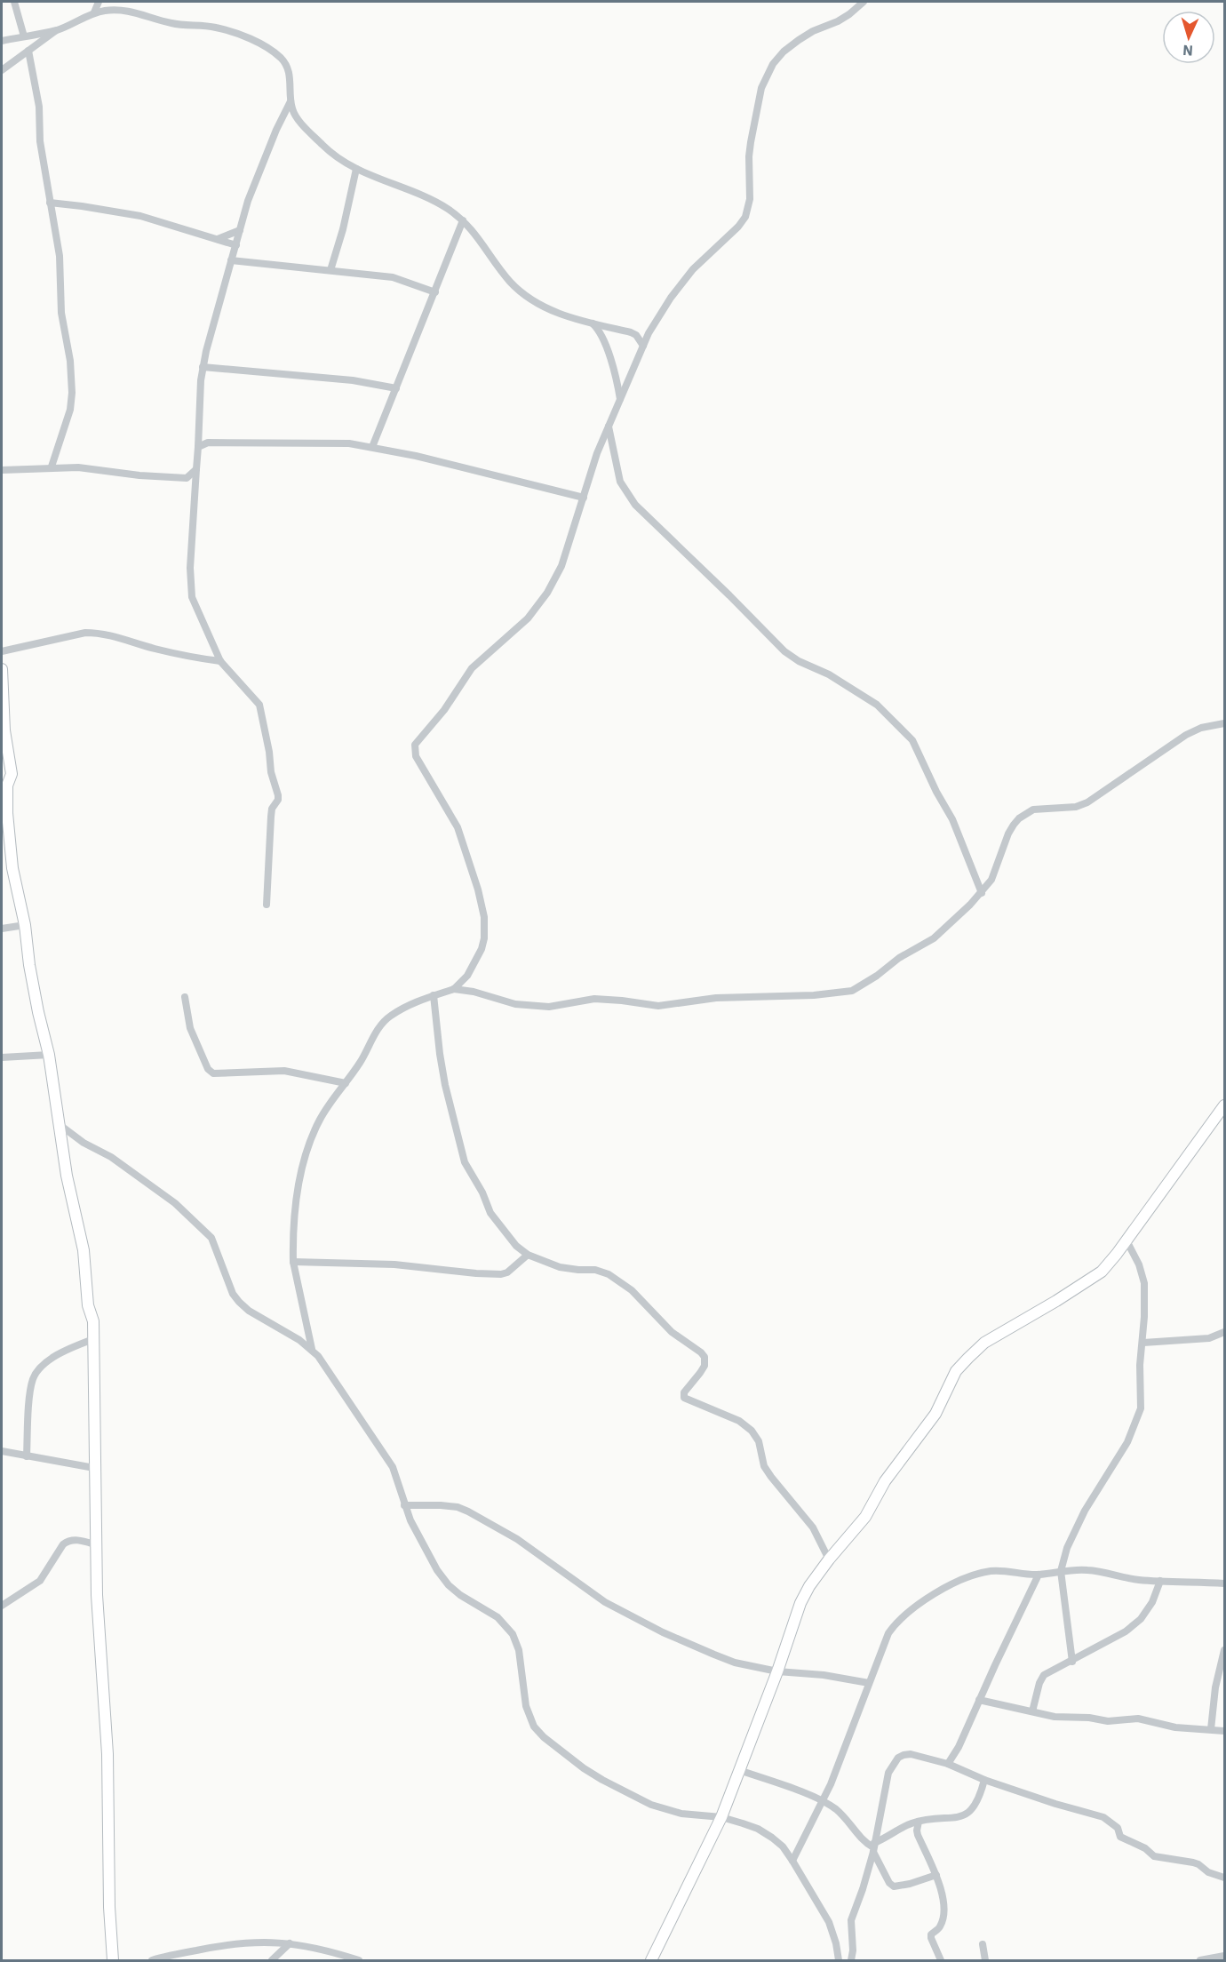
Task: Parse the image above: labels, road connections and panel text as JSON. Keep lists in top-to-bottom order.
{
  "north": "bottom"
}
